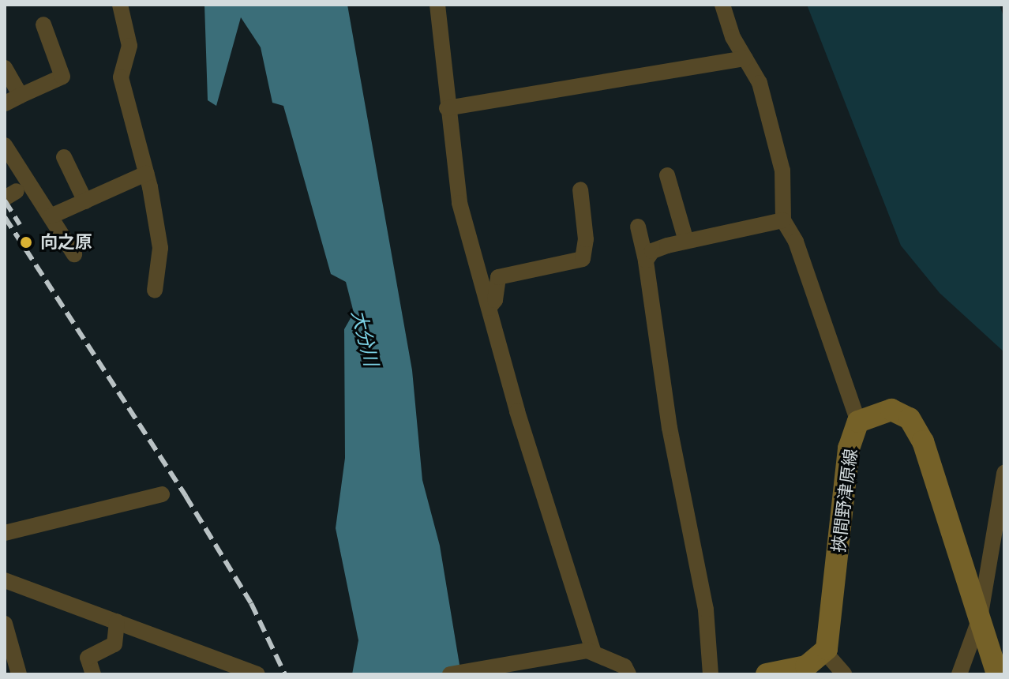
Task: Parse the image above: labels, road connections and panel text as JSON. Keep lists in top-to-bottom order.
{
  "streets": {
    "main road": ["挾間野津原線"]
  },
  "water": ["大分川"],
  "places": ["向之原"]
}
